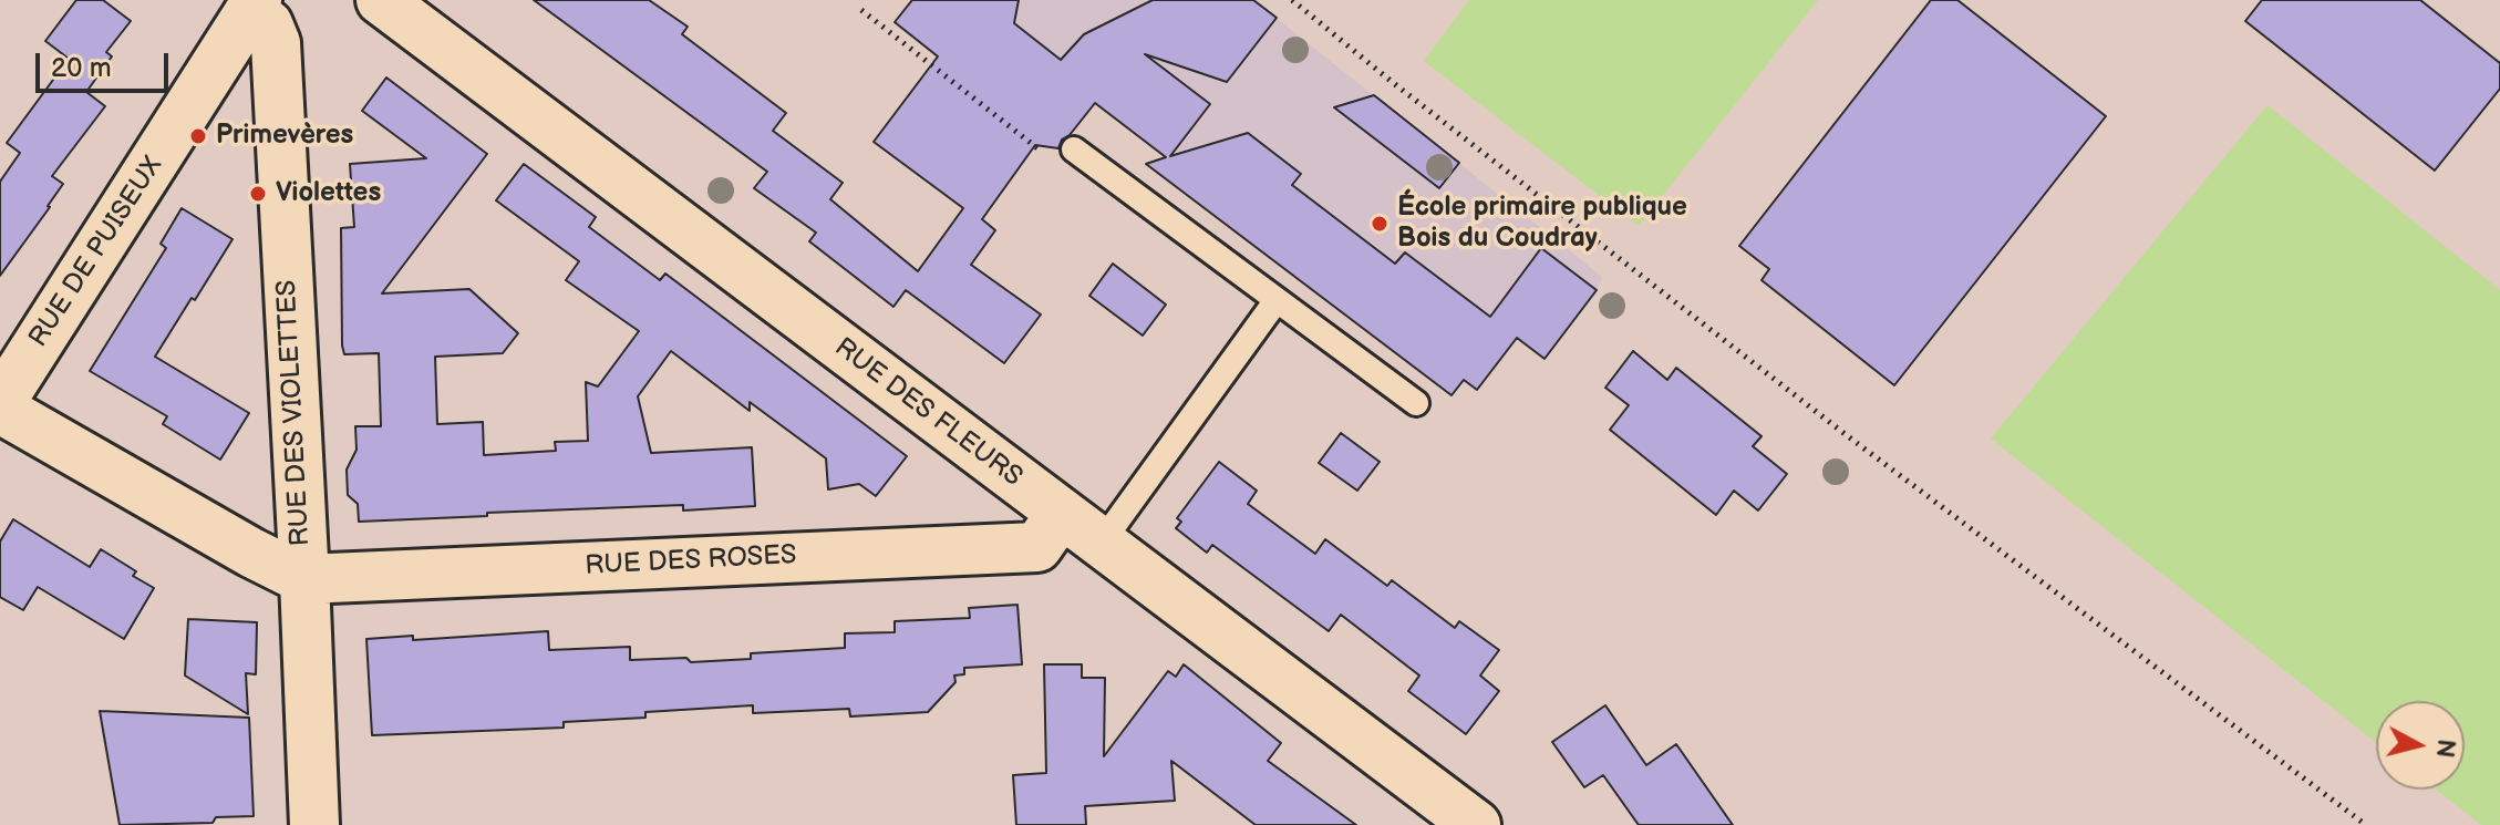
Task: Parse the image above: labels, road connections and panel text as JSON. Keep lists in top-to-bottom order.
{
  "streets": {
    "street": [
      "RUE DE PUISEUX",
      "RUE DES VIOLETTES",
      "RUE DES FLEURS",
      "RUE DES ROSES"
    ]
  },
  "crossings": [
    ["RUE DE PUISEUX", "RUE DES VIOLETTES"],
    ["RUE DES VIOLETTES", "RUE DES ROSES"],
    ["RUE DES FLEURS", "RUE DES ROSES"]
  ],
  "places": ["Primevères", "Violettes", "École primaire publique Bois du Coudray"],
  "scale_bar": "20 m",
  "north": "right"
}
